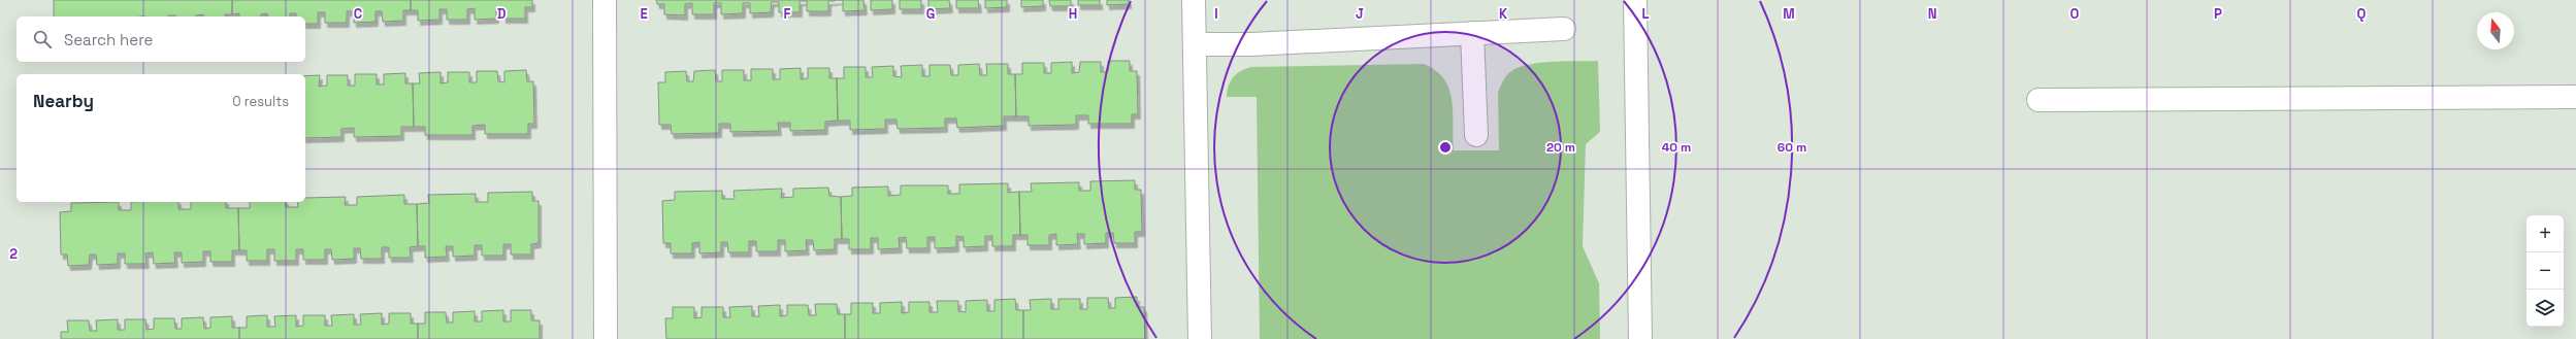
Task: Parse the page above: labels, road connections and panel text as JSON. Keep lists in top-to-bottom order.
{
  "north": "top",
  "page": {
    "search": "Search here",
    "heading": ["Nearby", "0 results"],
    "map_buttons": ["+", "−"]
  },
  "grid": {
    "columns": [
      "C",
      "D",
      "E",
      "F",
      "G",
      "H",
      "I",
      "J",
      "K",
      "L",
      "M",
      "N",
      "O",
      "P",
      "Q"
    ],
    "rows": ["2"]
  },
  "rings": ["20 m", "40 m", "60 m"]
}
